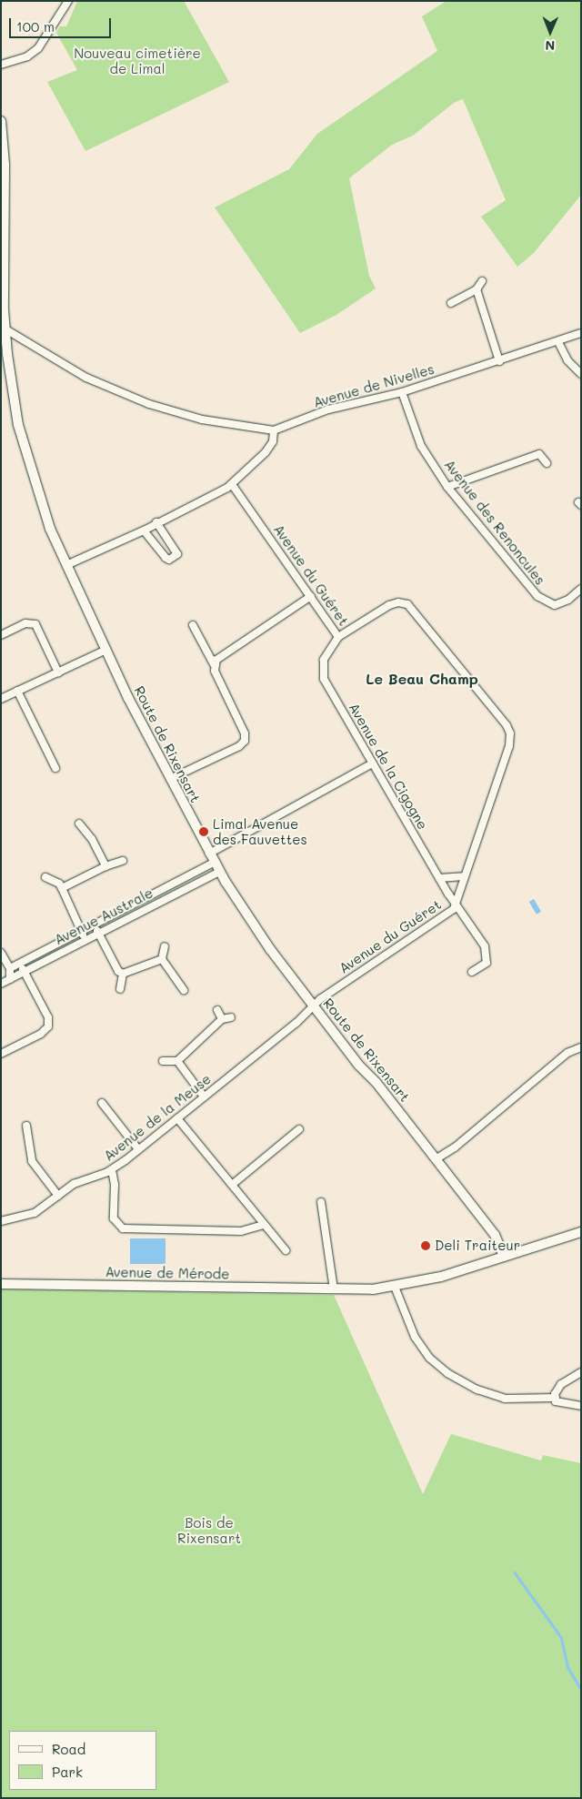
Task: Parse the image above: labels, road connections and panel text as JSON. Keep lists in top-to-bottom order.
{
  "streets": {
    "street": [
      "Avenue de Nivelles",
      "Avenue des Renoncules",
      "Avenue du Guéret",
      "Route de Rixensart",
      "Avenue de la Cigogne",
      "Avenue Australe",
      "Avenue de la Meuse",
      "Avenue de Mérode"
    ]
  },
  "crossings": [
    ["Avenue de Nivelles", "Avenue des Renoncules"],
    ["Avenue de Nivelles", "Route de Rixensart"],
    ["Avenue du Guéret", "Route de Rixensart"],
    ["Avenue du Guéret", "Avenue de la Cigogne"],
    ["Avenue du Guéret", "Avenue de la Meuse"],
    ["Route de Rixensart", "Avenue Australe"],
    ["Route de Rixensart", "Avenue de la Meuse"],
    ["Route de Rixensart", "Avenue de Mérode"]
  ],
  "districts": ["Le Beau Champ"],
  "parks": ["Nouveau cimetière de Limal", "Bois de Rixensart"],
  "places": ["Limal Avenue des Fauvettes", "Deli Traiteur"],
  "legend": ["Road", "Park"],
  "scale_bar": "100 m",
  "north": "bottom"
}
